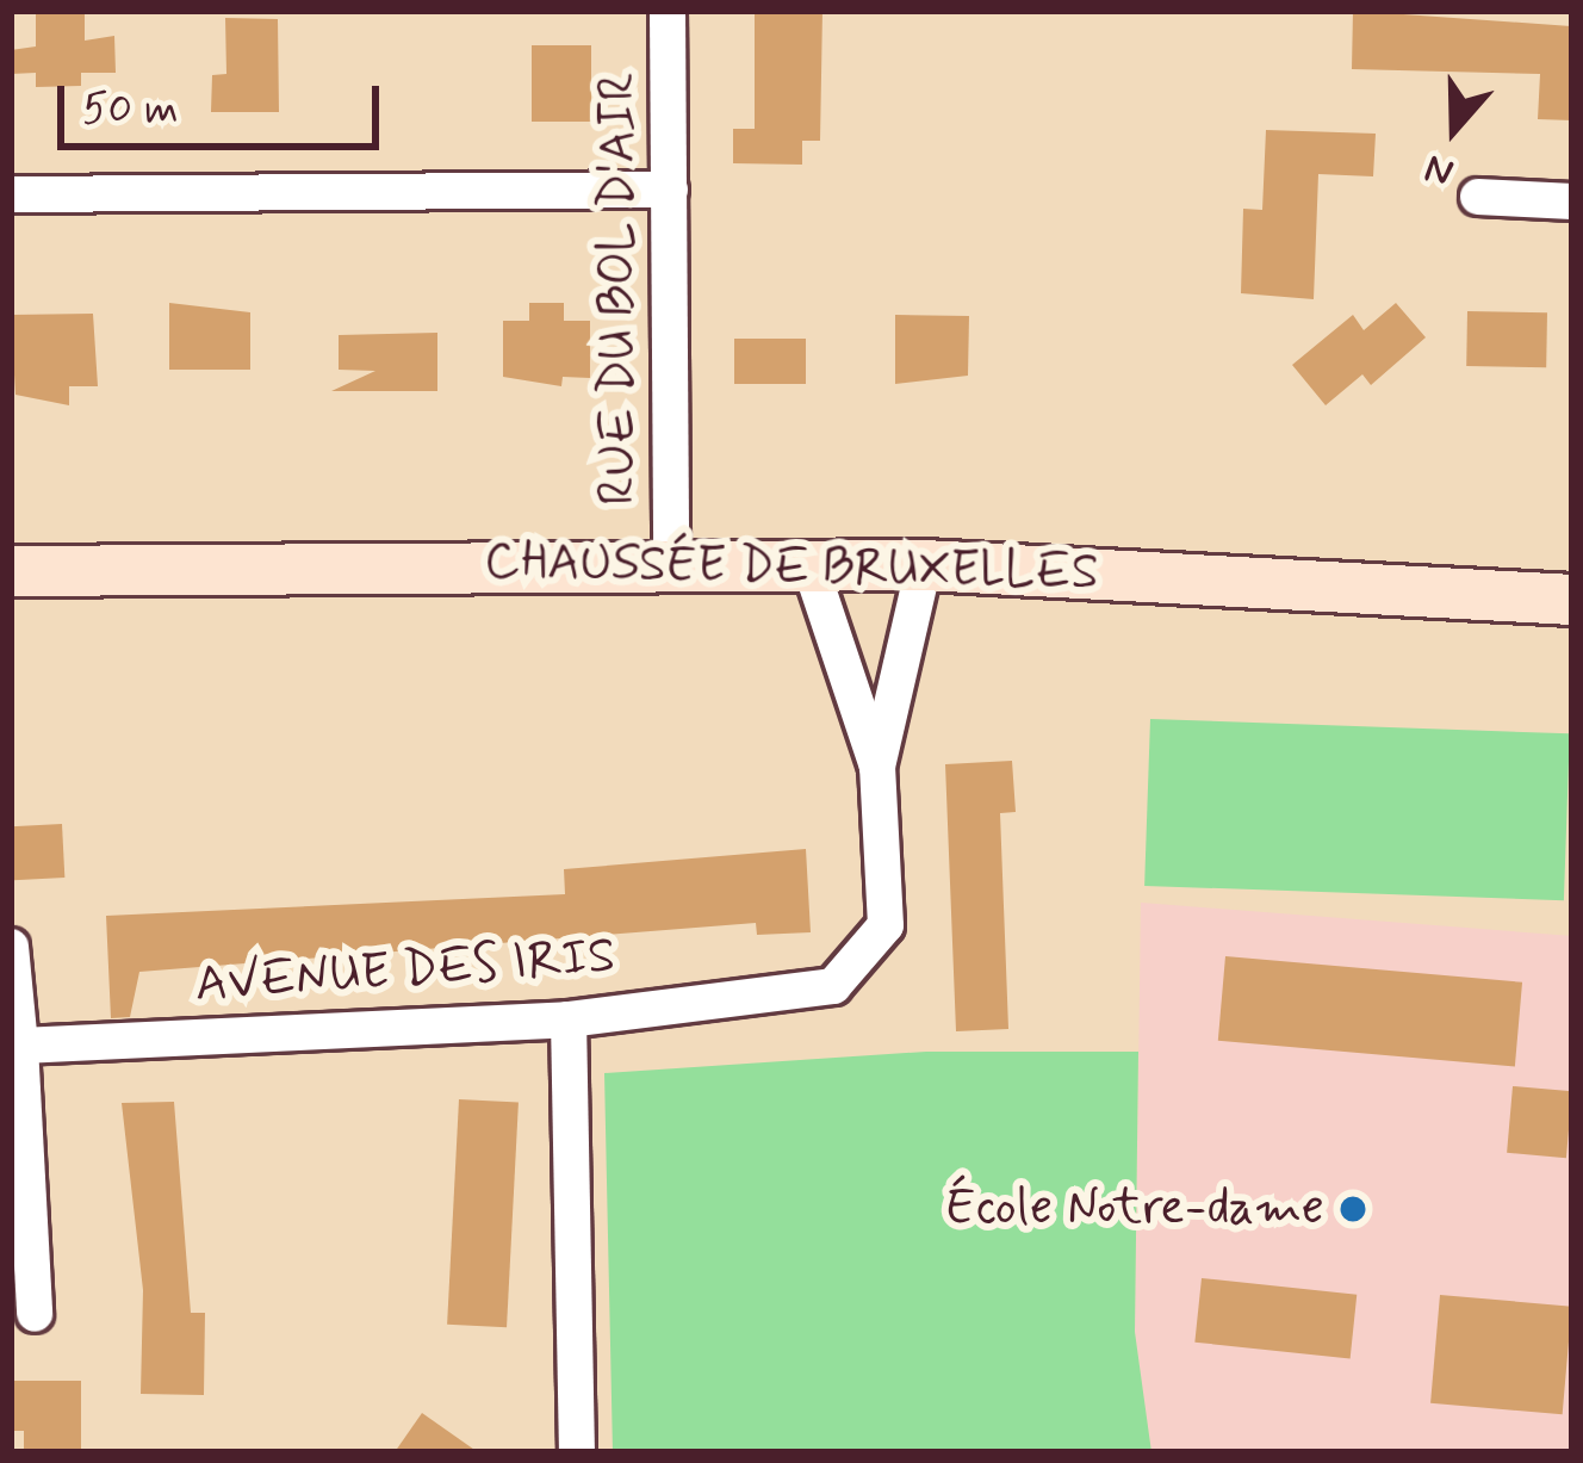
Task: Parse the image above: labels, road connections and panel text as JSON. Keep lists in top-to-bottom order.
{
  "streets": {
    "main road": ["CHAUSSÉE DE BRUXELLES"],
    "street": ["RUE DU BOL D'AIR", "AVENUE DES IRIS"]
  },
  "crossings": [
    ["RUE DU BOL D'AIR", "CHAUSSÉE DE BRUXELLES"],
    ["CHAUSSÉE DE BRUXELLES", "AVENUE DES IRIS"]
  ],
  "places": ["École Notre-dame"],
  "scale_bar": "50 m",
  "north": "bottom"
}
